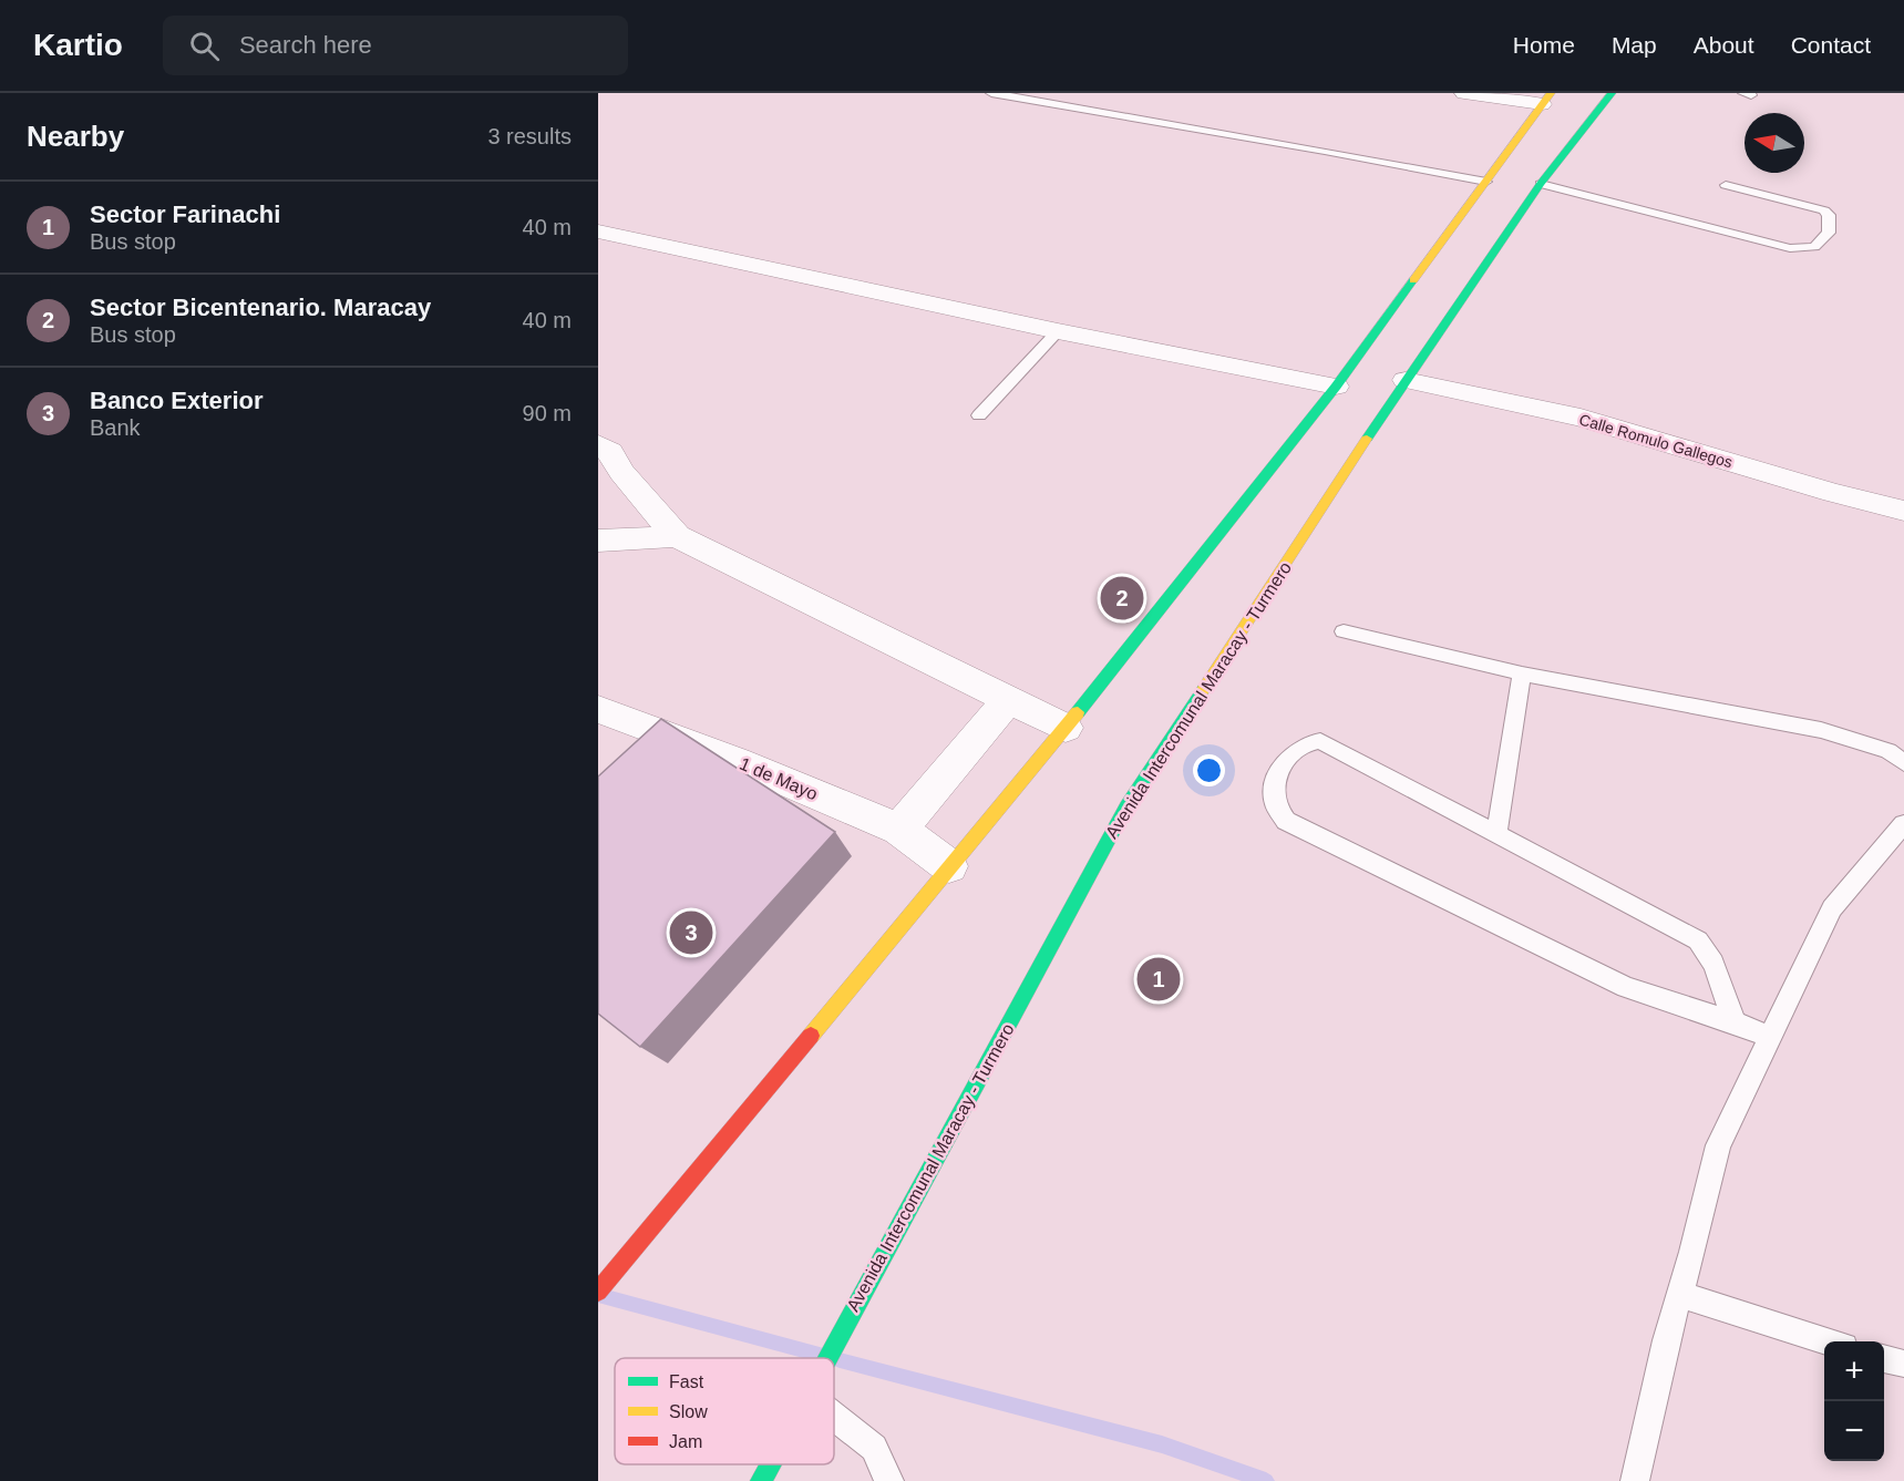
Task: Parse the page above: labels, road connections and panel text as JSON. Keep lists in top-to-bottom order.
{
  "streets": {
    "main road": ["Avenida Intercomunal Maracay - Turmero"],
    "street": ["Calle Romulo Gallegos", "1 de Mayo"]
  },
  "crossings": [
    ["Calle Romulo Gallegos", "Avenida Intercomunal Maracay - Turmero"]
  ],
  "legend": ["Fast", "Slow", "Jam"],
  "north": "left",
  "page": {
    "header": "Kartio",
    "search": "Search here",
    "nav": [
      "Home",
      "Map",
      "About",
      "Contact"
    ],
    "heading": ["Nearby", "3 results"],
    "list": [
      {
        "mark": "1",
        "name": "Sector Farinachi",
        "note": "Bus stop",
        "value": "40 m"
      },
      {
        "mark": "2",
        "name": "Sector Bicentenario. Maracay",
        "note": "Bus stop",
        "value": "40 m"
      },
      {
        "mark": "3",
        "name": "Banco Exterior",
        "note": "Bank",
        "value": "90 m"
      }
    ],
    "pins": ["2", "3", "1"],
    "map_buttons": ["+", "−"]
  }
}
